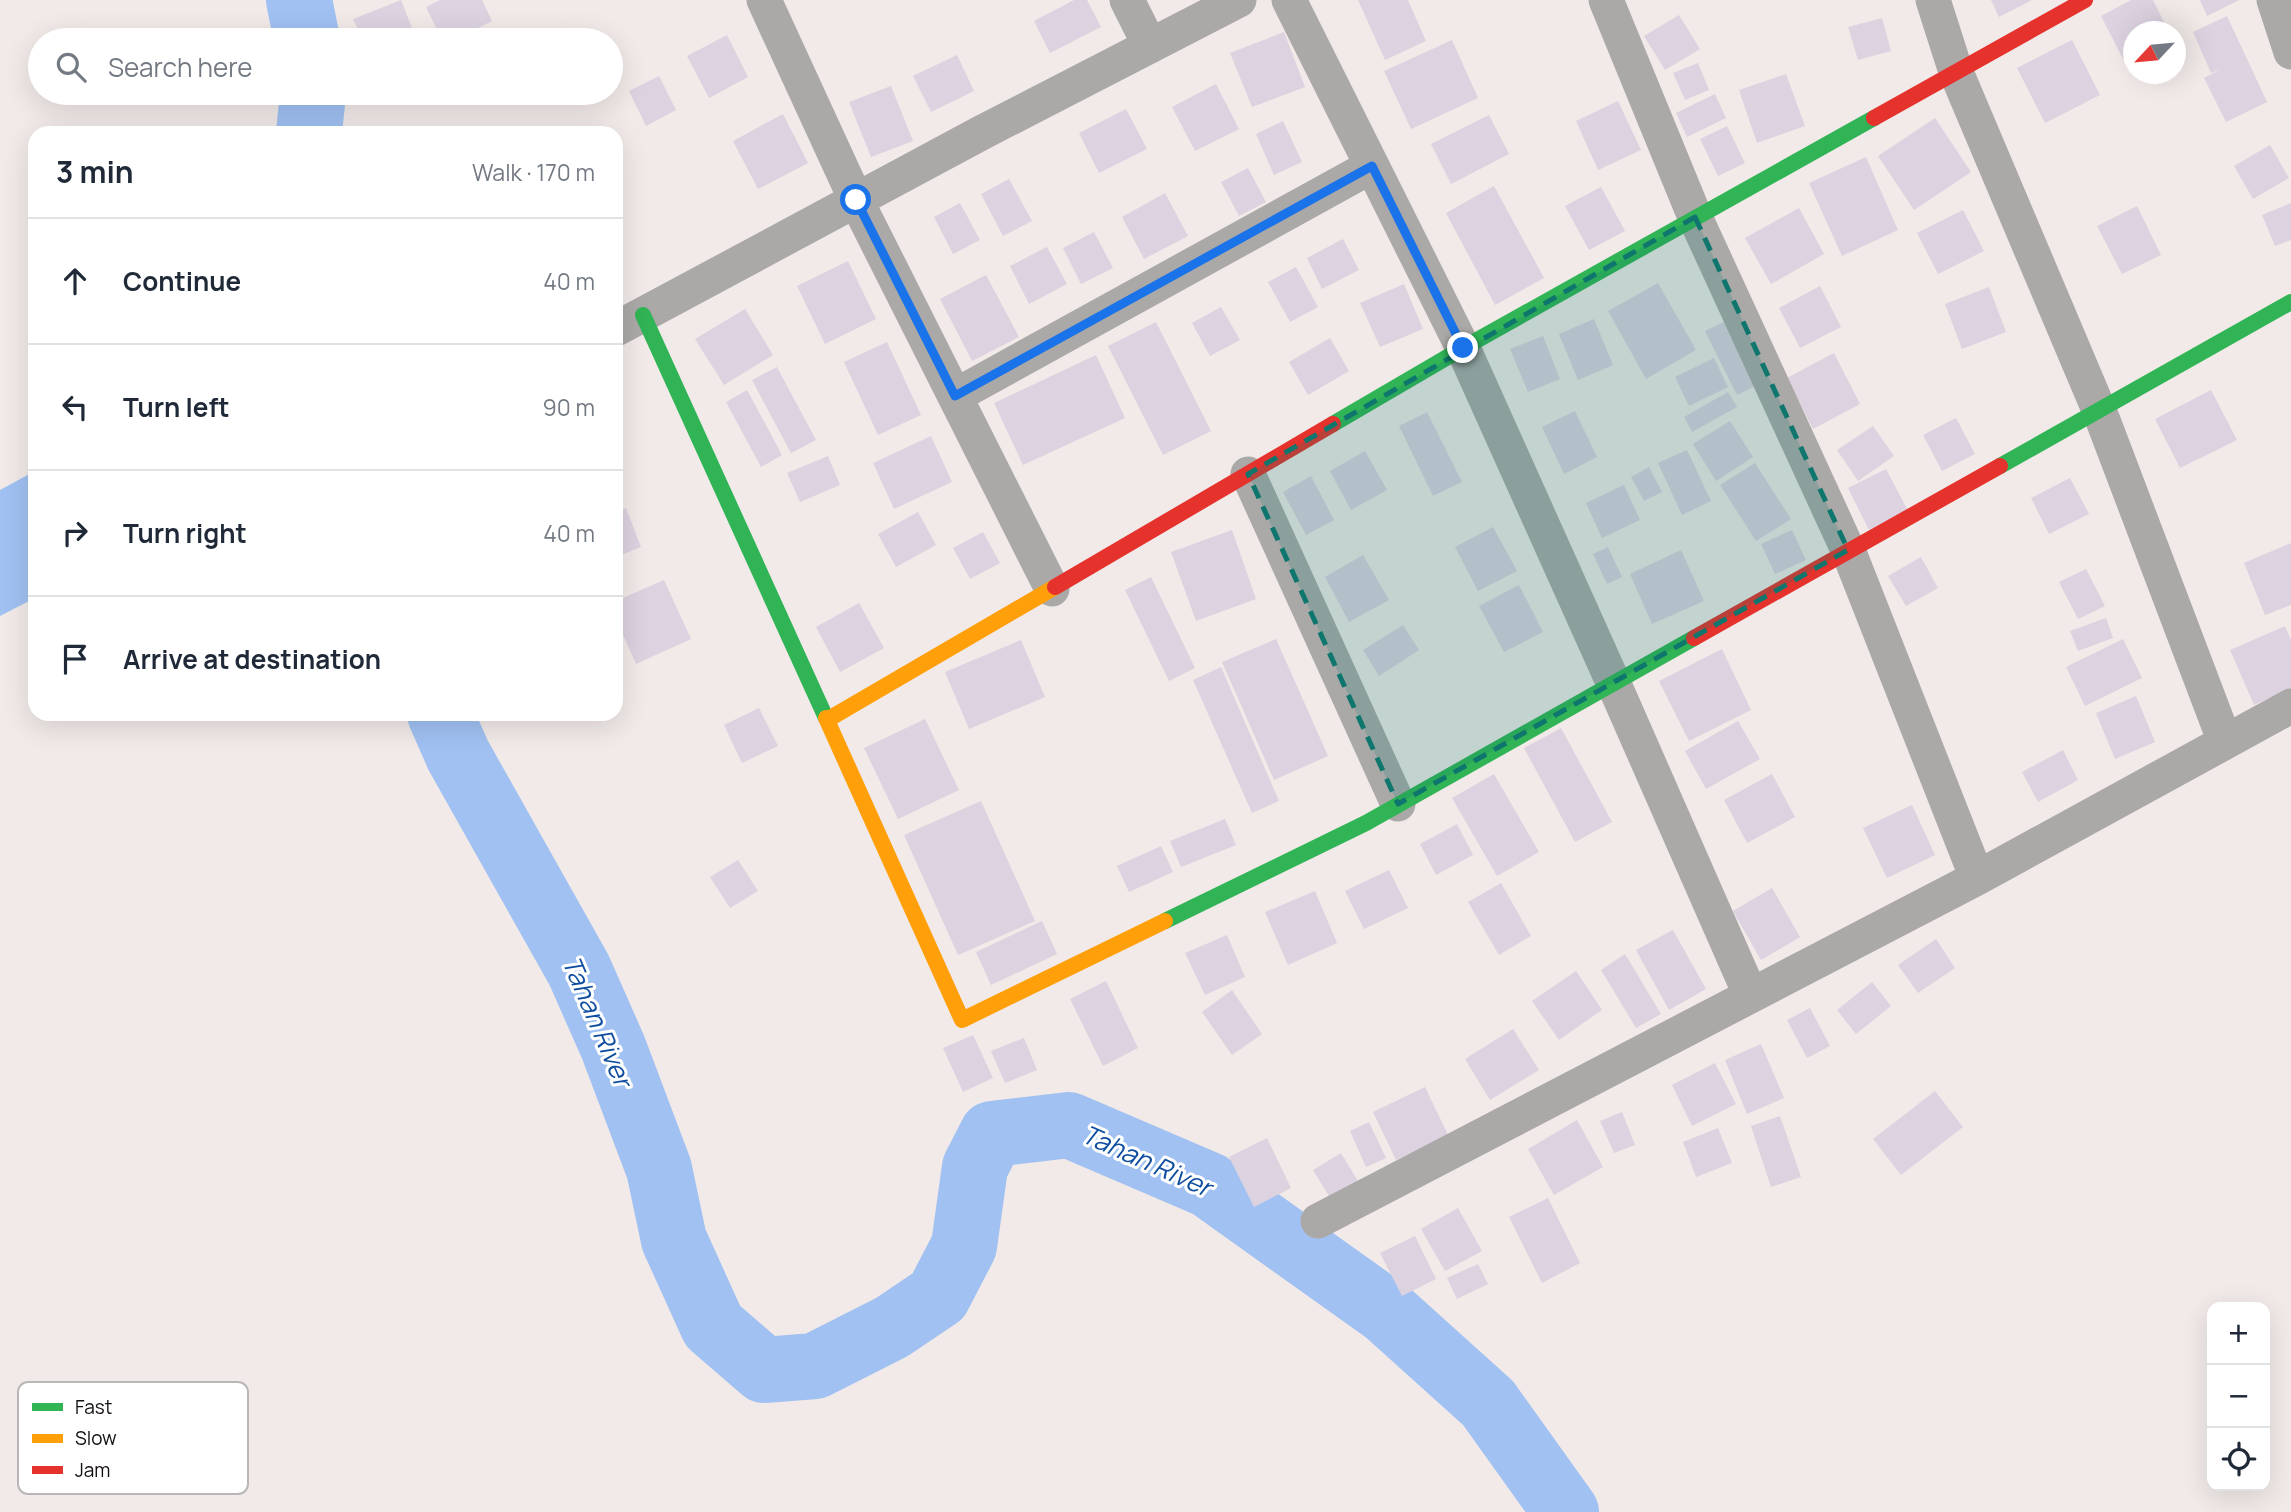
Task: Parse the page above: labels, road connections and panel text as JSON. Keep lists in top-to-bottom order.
{
  "water": ["Tahan River"],
  "legend": ["Fast", "Slow", "Jam"],
  "north": "bottom left",
  "page": {
    "search": "Search here",
    "heading": ["3 min", "Walk · 170 m"],
    "list": [
      ["Continue", "40 m"],
      ["Turn left", "90 m"],
      ["Turn right", "40 m"],
      "Arrive at destination"
    ],
    "map_buttons": ["+", "−"]
  }
}
